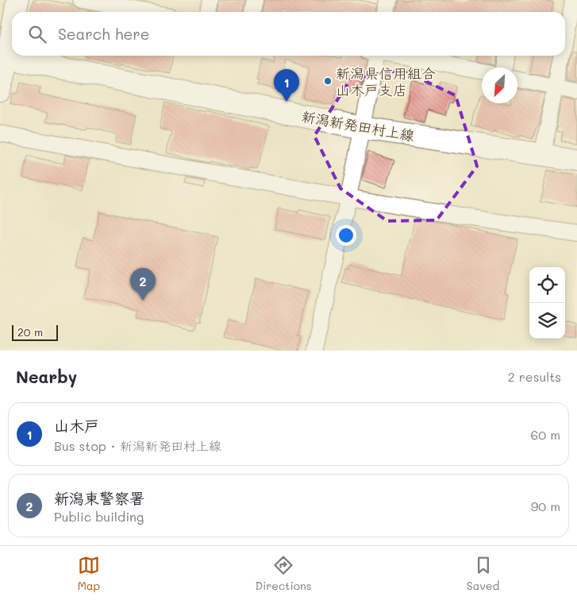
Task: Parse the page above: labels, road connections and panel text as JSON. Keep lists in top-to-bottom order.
{
  "streets": {
    "main road": ["新潟新発田村上線"]
  },
  "places": ["新潟県信用組合 山木戸支店"],
  "scale_bar": "20 m",
  "north": "bottom left",
  "page": {
    "search": "Search here",
    "pins": ["1", "2"],
    "scale": "20 m",
    "heading": ["Nearby", "2 results"],
    "list": [
      {
        "mark": "1",
        "name": "山木戸",
        "note": "Bus stop · 新潟新発田村上線",
        "value": "60 m"
      },
      {
        "mark": "2",
        "name": "新潟東警察署",
        "note": "Public building",
        "value": "90 m"
      }
    ],
    "nav": ["Map", "Directions", "Saved"]
  }
}
